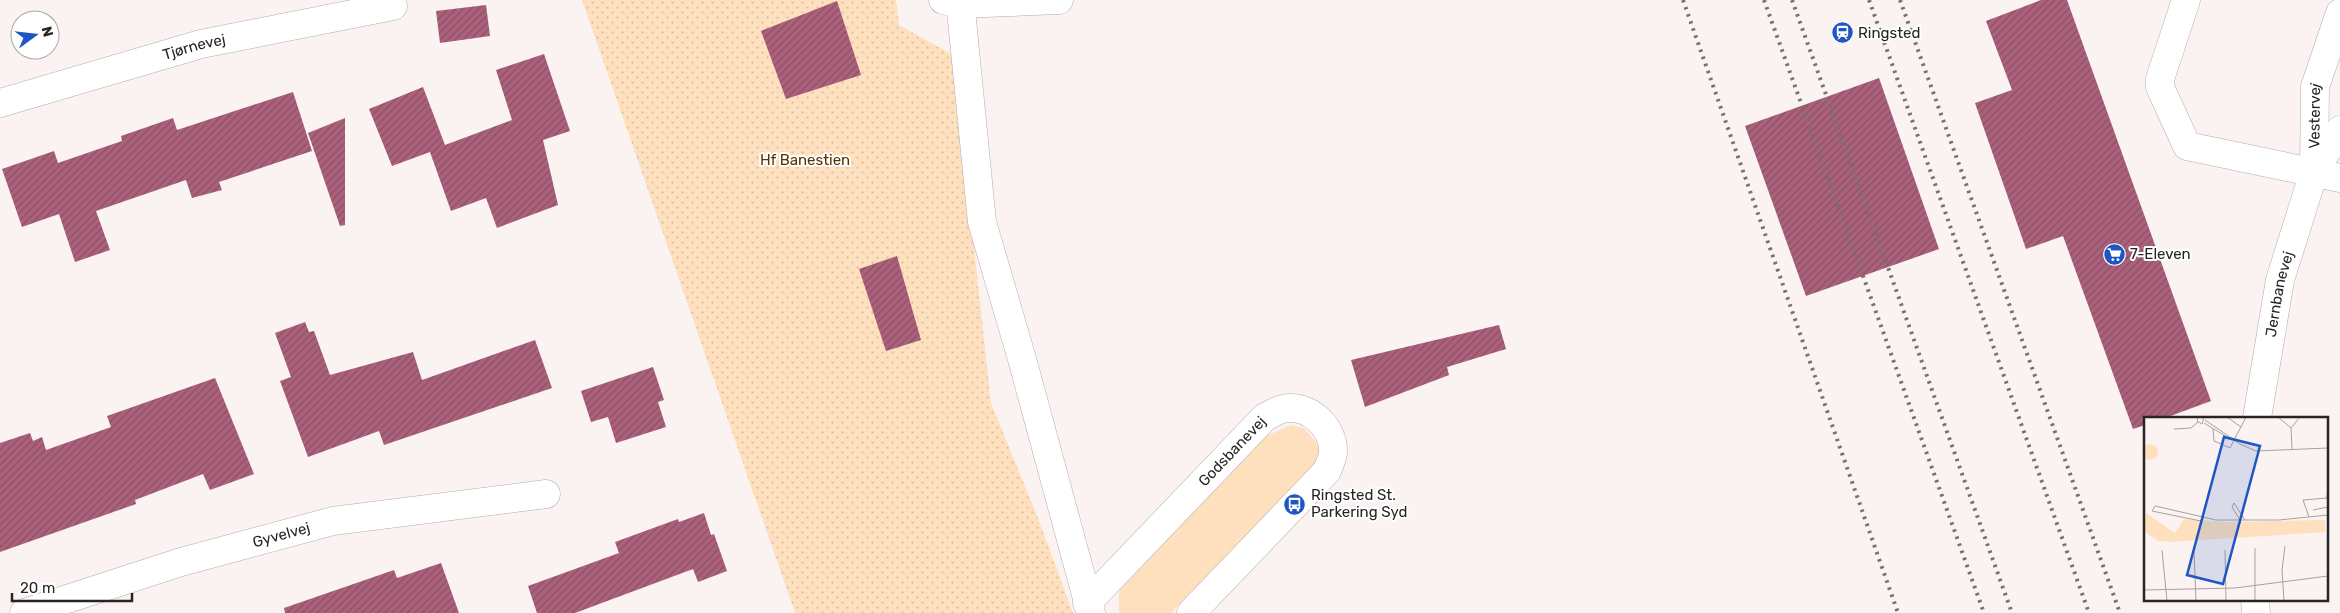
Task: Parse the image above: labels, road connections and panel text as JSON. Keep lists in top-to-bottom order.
{
  "streets": {
    "street": [
      "Tjørnevej",
      "Vestervej",
      "Jernbanevej",
      "Godsbanevej",
      "Gyvelvej"
    ]
  },
  "crossings": [
    ["Vestervej", "Jernbanevej"]
  ],
  "parks": ["Hf Banestien"],
  "places": {
    "station": ["Ringsted"],
    "supermarket": ["7-Eleven"],
    "bus stop": ["Ringsted St. Parkering Syd"]
  },
  "scale_bar": "20 m",
  "north": "right"
}
